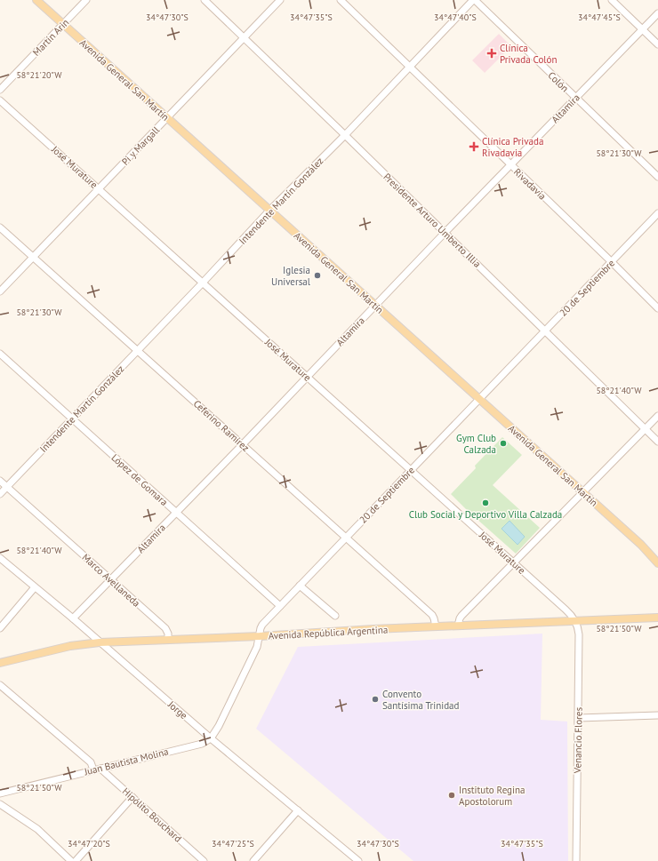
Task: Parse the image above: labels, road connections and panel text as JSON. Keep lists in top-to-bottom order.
{
  "streets": {
    "main road": ["Avenida General San Martín", "Avenida República Argentina"],
    "street": [
      "Martín Arin",
      "Colón",
      "Altamira",
      "Pi y Margall",
      "José Murature",
      "Rivadavia",
      "Intendente Martín González",
      "Presidente Arturo Umberto Illia",
      "20 de Septiembre",
      "Ceferino Ramírez",
      "López de Gomara",
      "Marco Avellaneda",
      "Jorge",
      "Venancio Flores",
      "Juan Bautista Molina",
      "Hipólito Bouchard"
    ]
  },
  "crossings": [
    ["Martín Arin", "Avenida General San Martín"],
    ["Avenida General San Martín", "Altamira"],
    ["Avenida General San Martín", "Pi y Margall"],
    ["Avenida General San Martín", "Intendente Martín González"],
    ["Avenida General San Martín", "20 de Septiembre"],
    ["Colón", "Altamira"],
    ["Colón", "Intendente Martín González"],
    ["Altamira", "José Murature"],
    ["Altamira", "Rivadavia"],
    ["Altamira", "Presidente Arturo Umberto Illia"],
    ["Altamira", "Ceferino Ramírez"],
    ["Altamira", "López de Gomara"],
    ["Altamira", "Marco Avellaneda"],
    ["Altamira", "Jorge"],
    ["Pi y Margall", "José Murature"],
    ["Pi y Margall", "Presidente Arturo Umberto Illia"],
    ["Pi y Margall", "Ceferino Ramírez"],
    ["José Murature", "Intendente Martín González"],
    ["José Murature", "20 de Septiembre"],
    ["José Murature", "Avenida República Argentina"],
    ["José Murature", "Venancio Flores"],
    ["Rivadavia", "Intendente Martín González"],
    ["Rivadavia", "20 de Septiembre"],
    ["Intendente Martín González", "Presidente Arturo Umberto Illia"],
    ["Intendente Martín González", "Ceferino Ramírez"],
    ["Intendente Martín González", "López de Gomara"],
    ["Intendente Martín González", "Marco Avellaneda"],
    ["Presidente Arturo Umberto Illia", "20 de Septiembre"],
    ["20 de Septiembre", "Ceferino Ramírez"],
    ["20 de Septiembre", "López de Gomara"],
    ["20 de Septiembre", "Avenida República Argentina"],
    ["20 de Septiembre", "Jorge"],
    ["20 de Septiembre", "Juan Bautista Molina"],
    ["Ceferino Ramírez", "Avenida República Argentina"],
    ["Marco Avellaneda", "Avenida República Argentina"],
    ["Avenida República Argentina", "Jorge"],
    ["Avenida República Argentina", "Venancio Flores"],
    ["Jorge", "Juan Bautista Molina"],
    ["Juan Bautista Molina", "Hipólito Bouchard"]
  ],
  "places": {
    "health": ["Clínica Privada Colón", "Clínica Privada Rivadavia"],
    "other": [
      "Iglesia Universal",
      "Gym Club Calzada",
      "Club Social y Deportivo Villa Calzada",
      "Convento Santísima Trinidad",
      "Instituto Regina Apostolorum"
    ]
  },
  "coordinates": [
    "34°47'30\"S",
    "34°47'35\"S",
    "34°47'45\"S",
    "34°47'40\"S",
    "58°21'20\"W",
    "58°21'30\"W",
    "58°21'40\"W",
    "58°21'50\"W",
    "34°47'20\"S",
    "34°47'25\"S"
  ]
}
